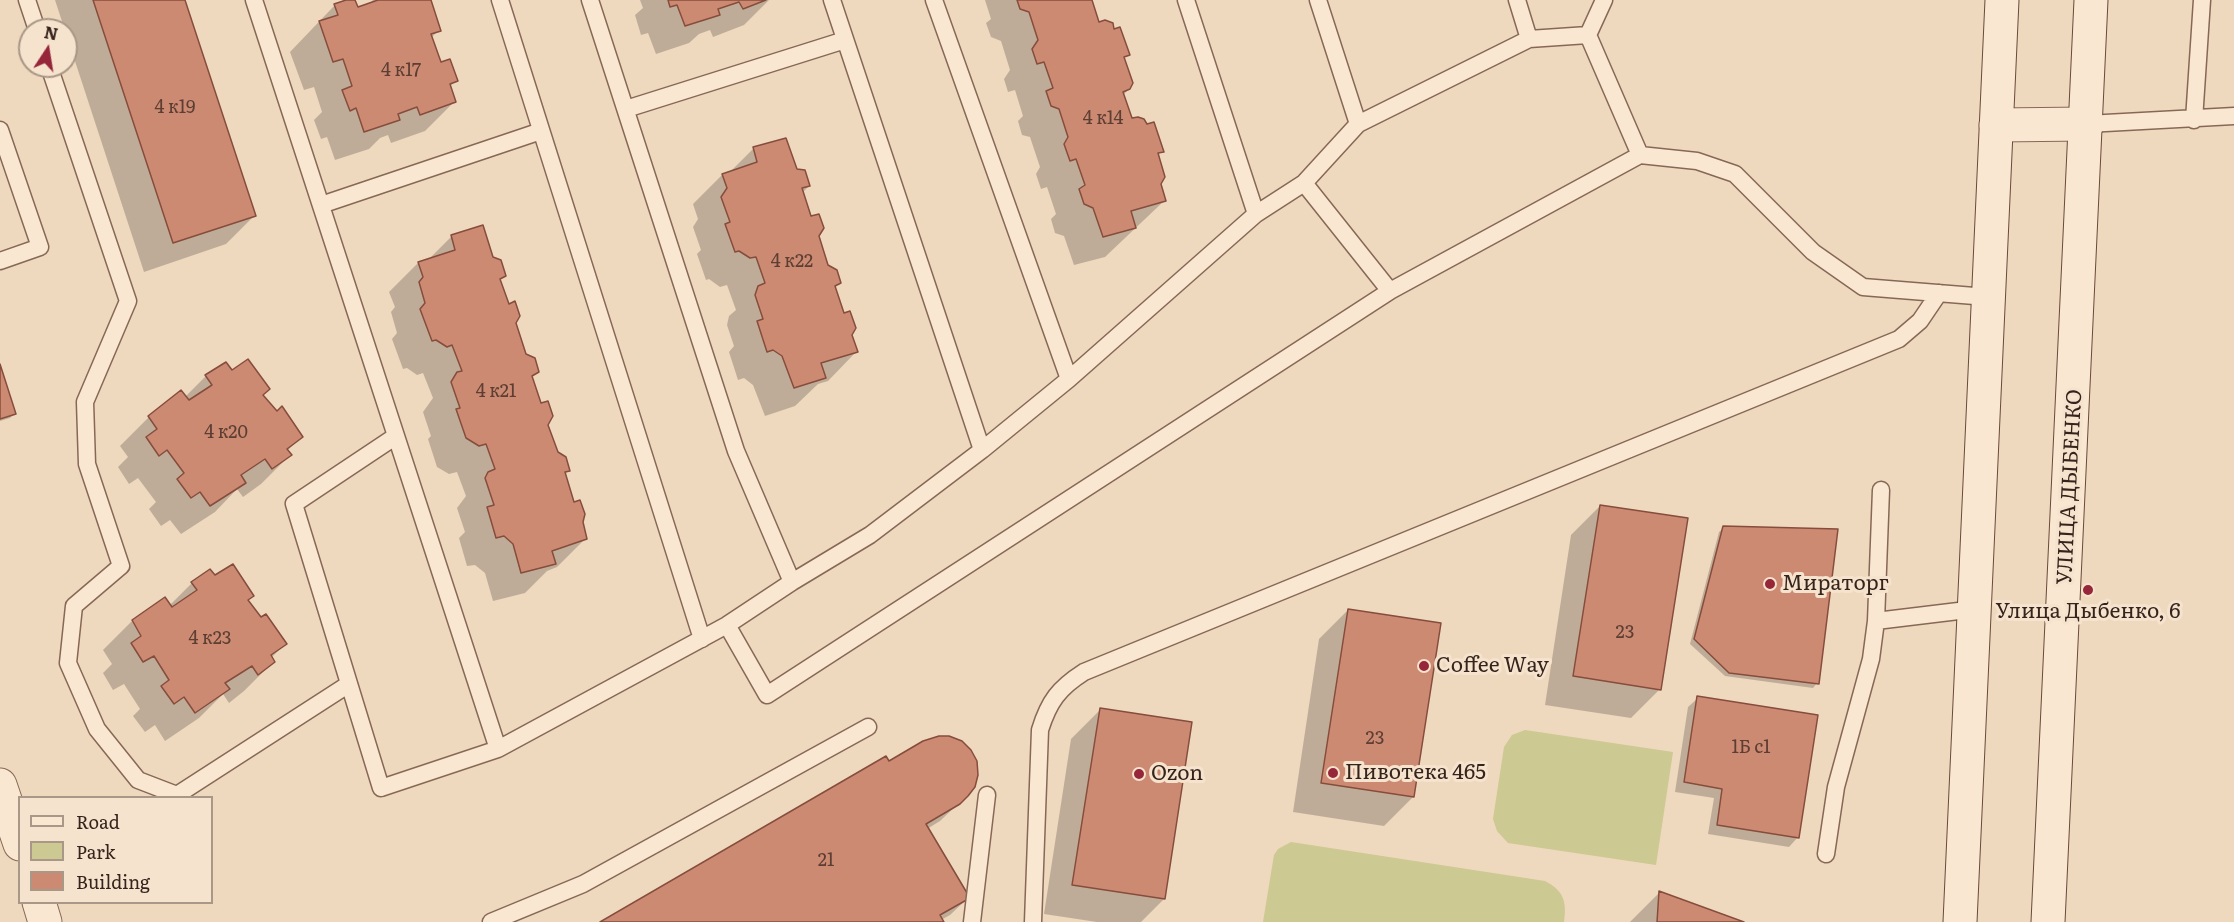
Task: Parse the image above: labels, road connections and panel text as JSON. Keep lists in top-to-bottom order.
{
  "streets": {
    "main road": ["УЛИЦА ДЫБЕНКО"]
  },
  "places": [
    "Мираторг",
    "Улица Дыбенко, 6",
    "Coffee Way",
    "Пивотека 465",
    "Ozon"
  ],
  "house_numbers": [
    "4 к17",
    "4 к19",
    "4 к14",
    "4 к22",
    "4 к21",
    "4 к20",
    "23",
    "4 к23",
    "23",
    "1Б с1",
    "21"
  ],
  "legend": ["Road", "Park", "Building"],
  "north": "top"
}
